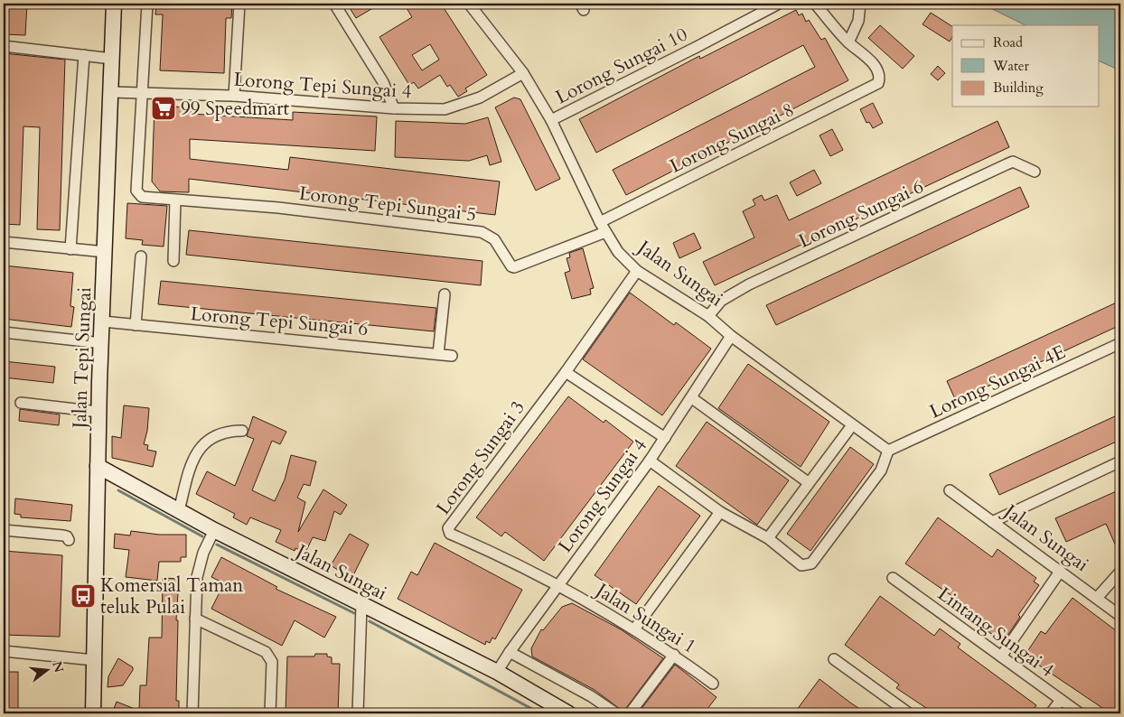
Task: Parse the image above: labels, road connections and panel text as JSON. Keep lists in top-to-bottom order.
{
  "streets": {
    "main road": ["Jalan Sungai", "Jalan Tepi Sungai"],
    "street": [
      "Lorong Sungai 10",
      "Lorong Tepi Sungai 4",
      "Lorong Sungai 8",
      "Lorong Tepi Sungai 5",
      "Lorong Sungai 6",
      "Lorong Tepi Sungai 6",
      "Lorong Sungai 4E",
      "Lorong Sungai 3",
      "Lorong Sungai 4",
      "Jalan Sungai 1",
      "Lintang Sungai 4"
    ]
  },
  "crossings": [
    ["Lorong Sungai 10", "Jalan Sungai"],
    ["Lorong Tepi Sungai 4", "Lorong Tepi Sungai 5"],
    ["Lorong Tepi Sungai 4", "Jalan Sungai"],
    ["Lorong Tepi Sungai 4", "Jalan Tepi Sungai"],
    ["Lorong Sungai 8", "Jalan Sungai"],
    ["Lorong Tepi Sungai 5", "Jalan Sungai"],
    ["Lorong Sungai 6", "Jalan Sungai"],
    ["Jalan Sungai", "Jalan Tepi Sungai"],
    ["Jalan Sungai", "Lorong Sungai 4E"],
    ["Jalan Sungai", "Lorong Sungai 3"],
    ["Jalan Sungai", "Lorong Sungai 4"],
    ["Lorong Tepi Sungai 6", "Jalan Tepi Sungai"],
    ["Lorong Sungai 3", "Lorong Sungai 4"],
    ["Lorong Sungai 3", "Jalan Sungai 1"],
    ["Lorong Sungai 4", "Jalan Sungai 1"]
  ],
  "places": {
    "supermarket": ["99 Speedmart"],
    "bus stop": ["Komersial Taman teluk Pulai"]
  },
  "legend": ["Road", "Water", "Building"],
  "north": "right"
}
